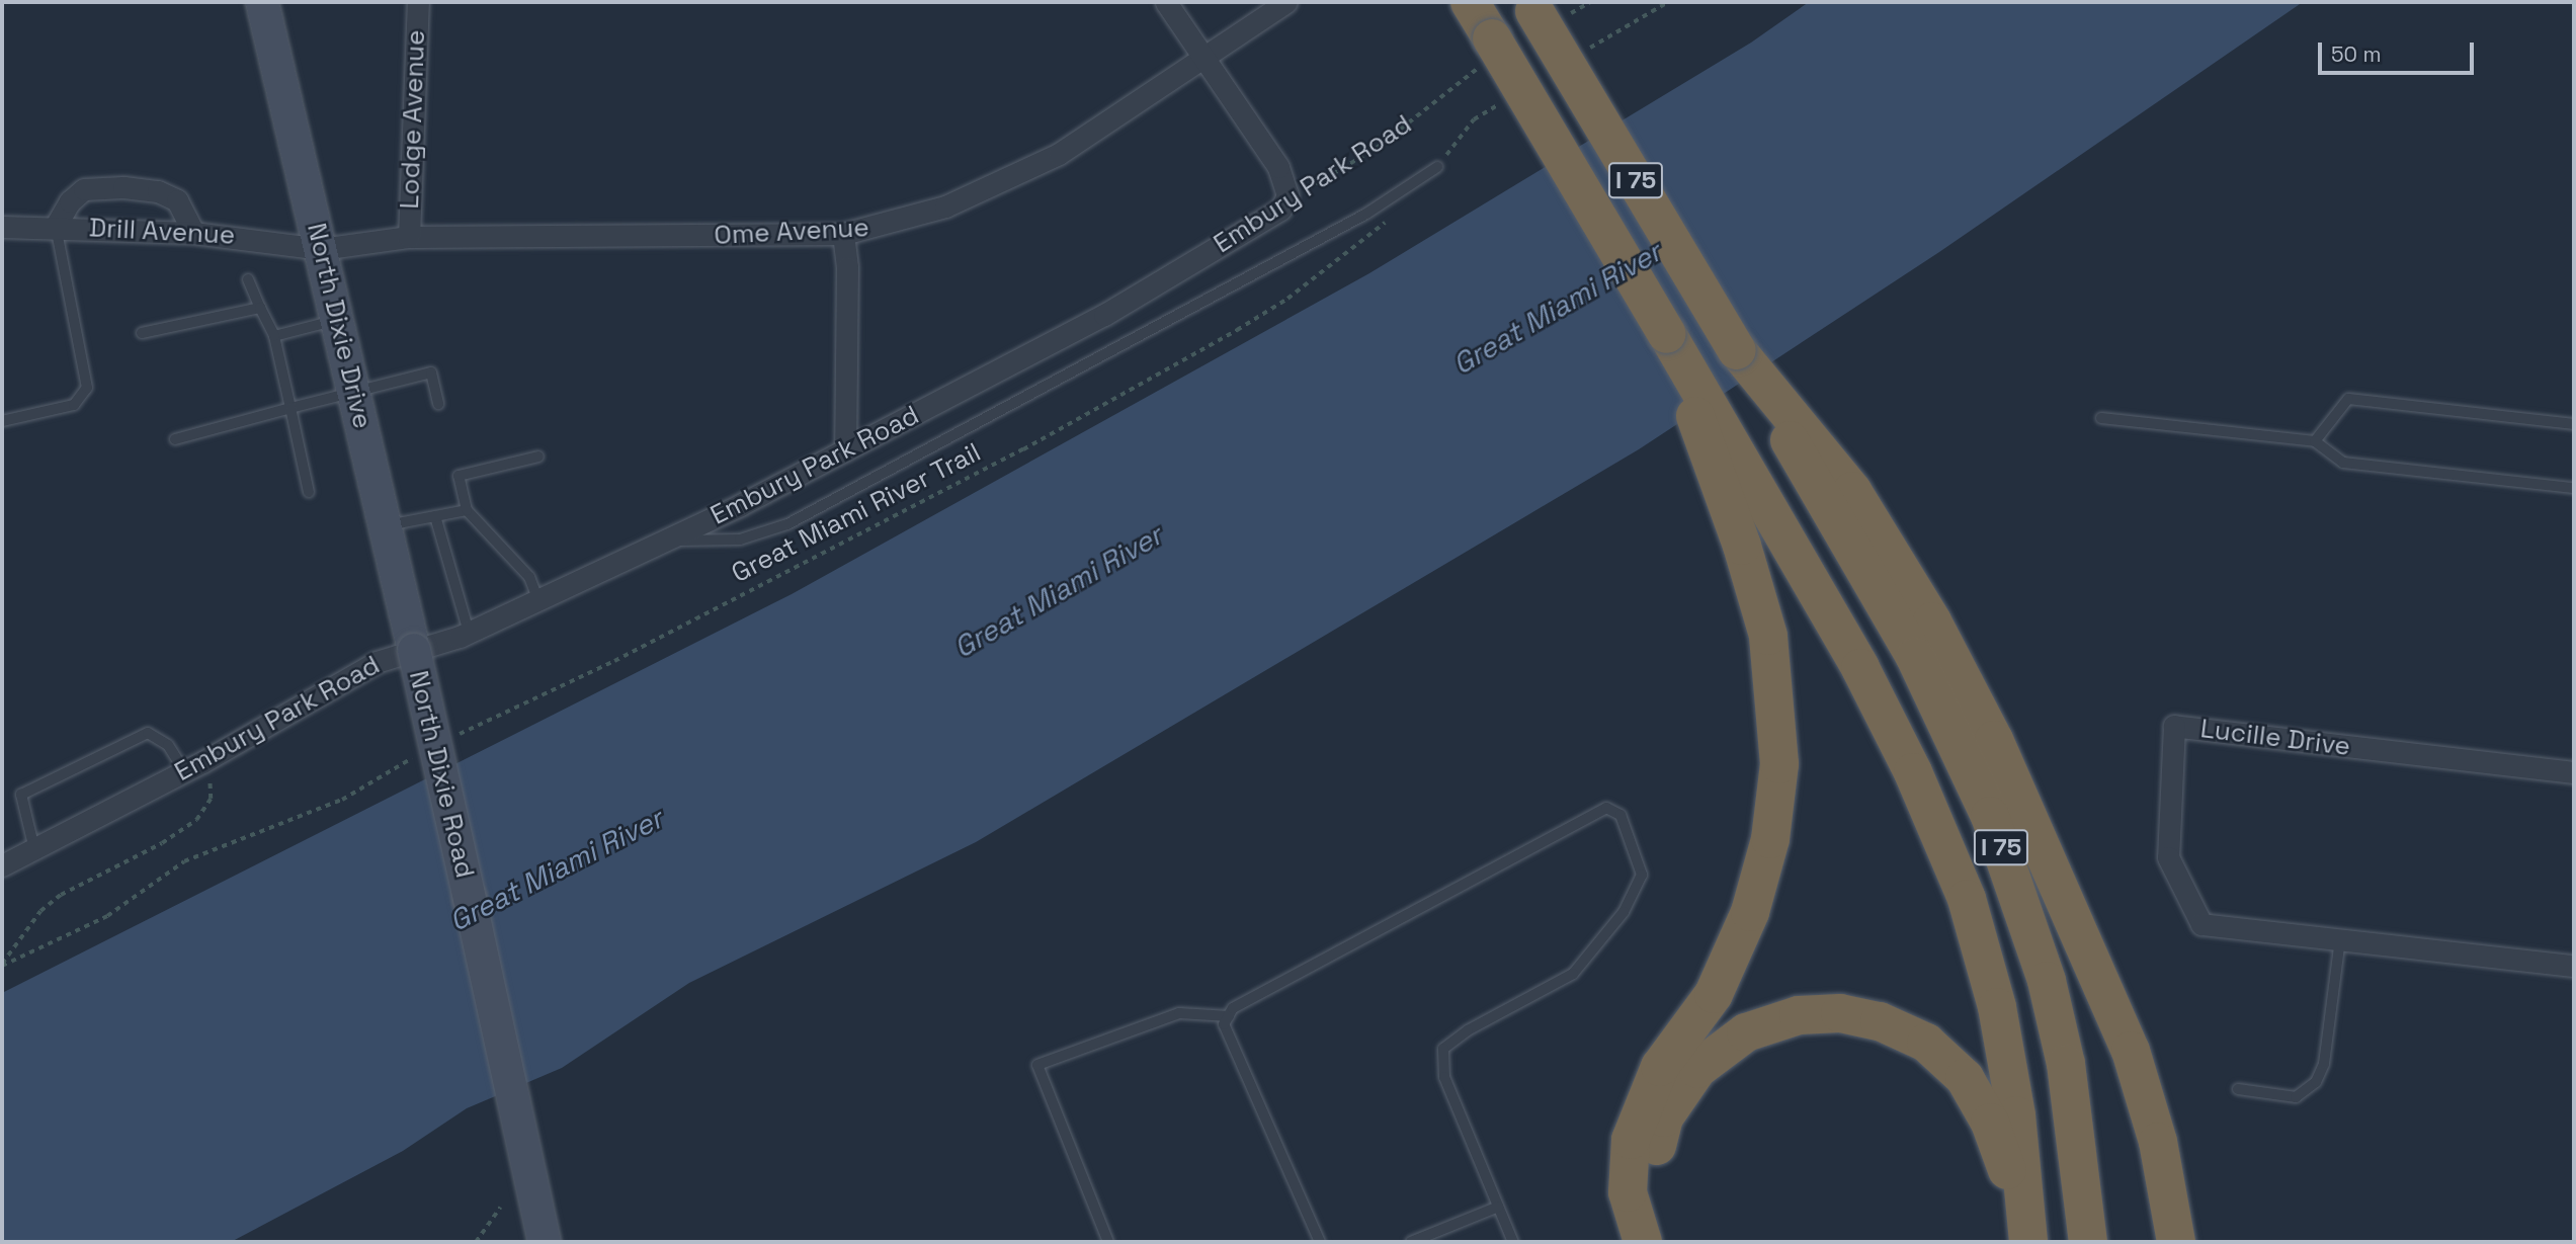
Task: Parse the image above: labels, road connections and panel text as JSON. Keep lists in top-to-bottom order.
{
  "streets": {
    "highway": ["I 75"],
    "main road": ["North Dixie Drive", "North Dixie Road"],
    "street": [
      "Lodge Avenue",
      "Embury Park Road",
      "Drill Avenue",
      "Ome Avenue",
      "Lucille Drive"
    ],
    "path": ["Great Miami River Trail"]
  },
  "crossings": [
    ["Lodge Avenue", "Ome Avenue"],
    ["I 75", "Embury Park Road"],
    ["Embury Park Road", "North Dixie Drive"],
    ["Embury Park Road", "North Dixie Road"],
    ["Drill Avenue", "Ome Avenue"],
    ["Drill Avenue", "North Dixie Drive"],
    ["Ome Avenue", "North Dixie Drive"],
    ["North Dixie Drive", "North Dixie Road"]
  ],
  "water": ["Great Miami River"],
  "scale_bar": "50 m"
}
